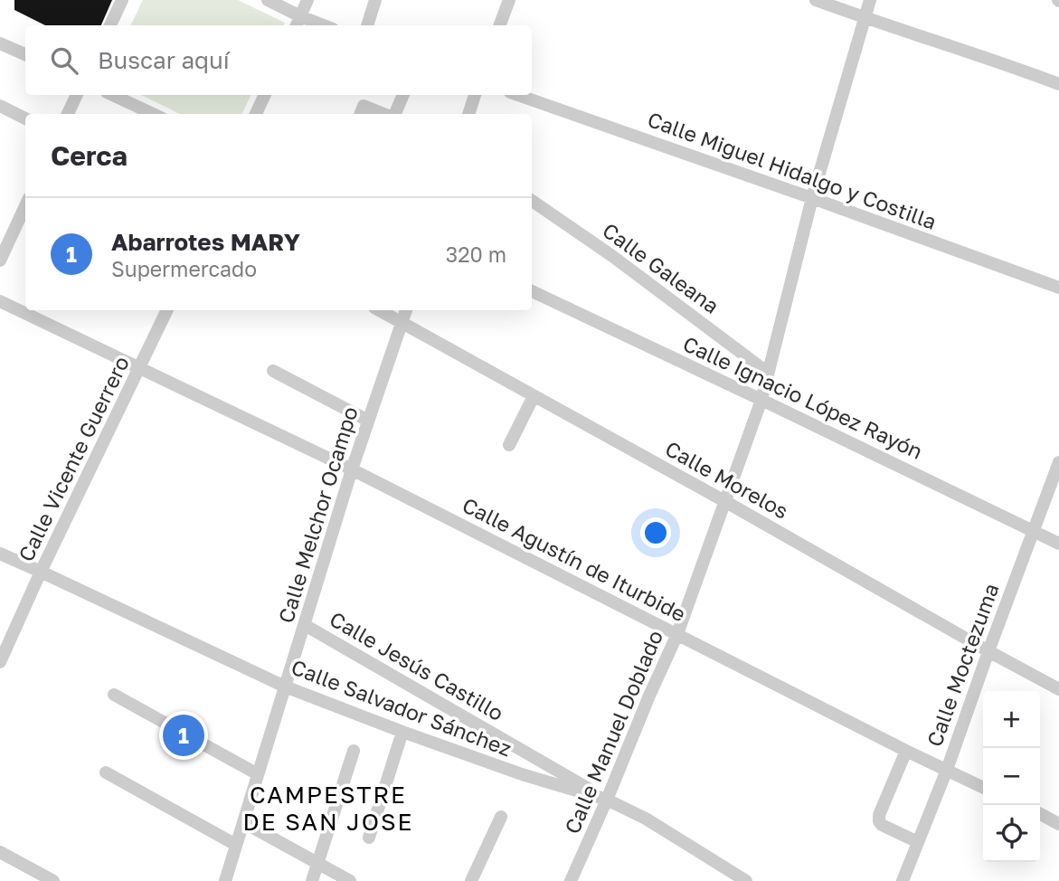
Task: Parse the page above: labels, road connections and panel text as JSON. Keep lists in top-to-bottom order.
{
  "streets": {
    "street": [
      "Calle Miguel Hidalgo y Costilla",
      "Calle Galeana",
      "Calle Ignacio López Rayón",
      "Calle Vicente Guerrero",
      "Calle Morelos",
      "Calle Melchor Ocampo",
      "Calle Agustín de Iturbide",
      "Calle Moctezuma",
      "Calle Jesús Castillo",
      "Calle Salvador Sánchez",
      "Calle Manuel Doblado"
    ]
  },
  "crossings": [
    ["Calle Miguel Hidalgo y Costilla", "Calle Manuel Doblado"],
    ["Calle Galeana", "Calle Manuel Doblado"],
    ["Calle Ignacio López Rayón", "Calle Moctezuma"],
    ["Calle Ignacio López Rayón", "Calle Manuel Doblado"],
    ["Calle Vicente Guerrero", "Calle Agustín de Iturbide"],
    ["Calle Vicente Guerrero", "Calle Salvador Sánchez"],
    ["Calle Morelos", "Calle Melchor Ocampo"],
    ["Calle Morelos", "Calle Moctezuma"],
    ["Calle Morelos", "Calle Manuel Doblado"],
    ["Calle Melchor Ocampo", "Calle Agustín de Iturbide"],
    ["Calle Melchor Ocampo", "Calle Jesús Castillo"],
    ["Calle Melchor Ocampo", "Calle Salvador Sánchez"],
    ["Calle Agustín de Iturbide", "Calle Moctezuma"],
    ["Calle Agustín de Iturbide", "Calle Manuel Doblado"],
    ["Calle Jesús Castillo", "Calle Salvador Sánchez"],
    ["Calle Jesús Castillo", "Calle Manuel Doblado"],
    ["Calle Salvador Sánchez", "Calle Manuel Doblado"]
  ],
  "districts": ["CAMPESTRE DE SAN JOSE"],
  "page": {
    "search": "Buscar aquí",
    "heading": "Cerca",
    "list": [
      {
        "mark": "1",
        "name": "Abarrotes MARY",
        "note": "Supermercado",
        "value": "320 m"
      }
    ],
    "map_buttons": ["+", "−"],
    "pins": "1"
  }
}
